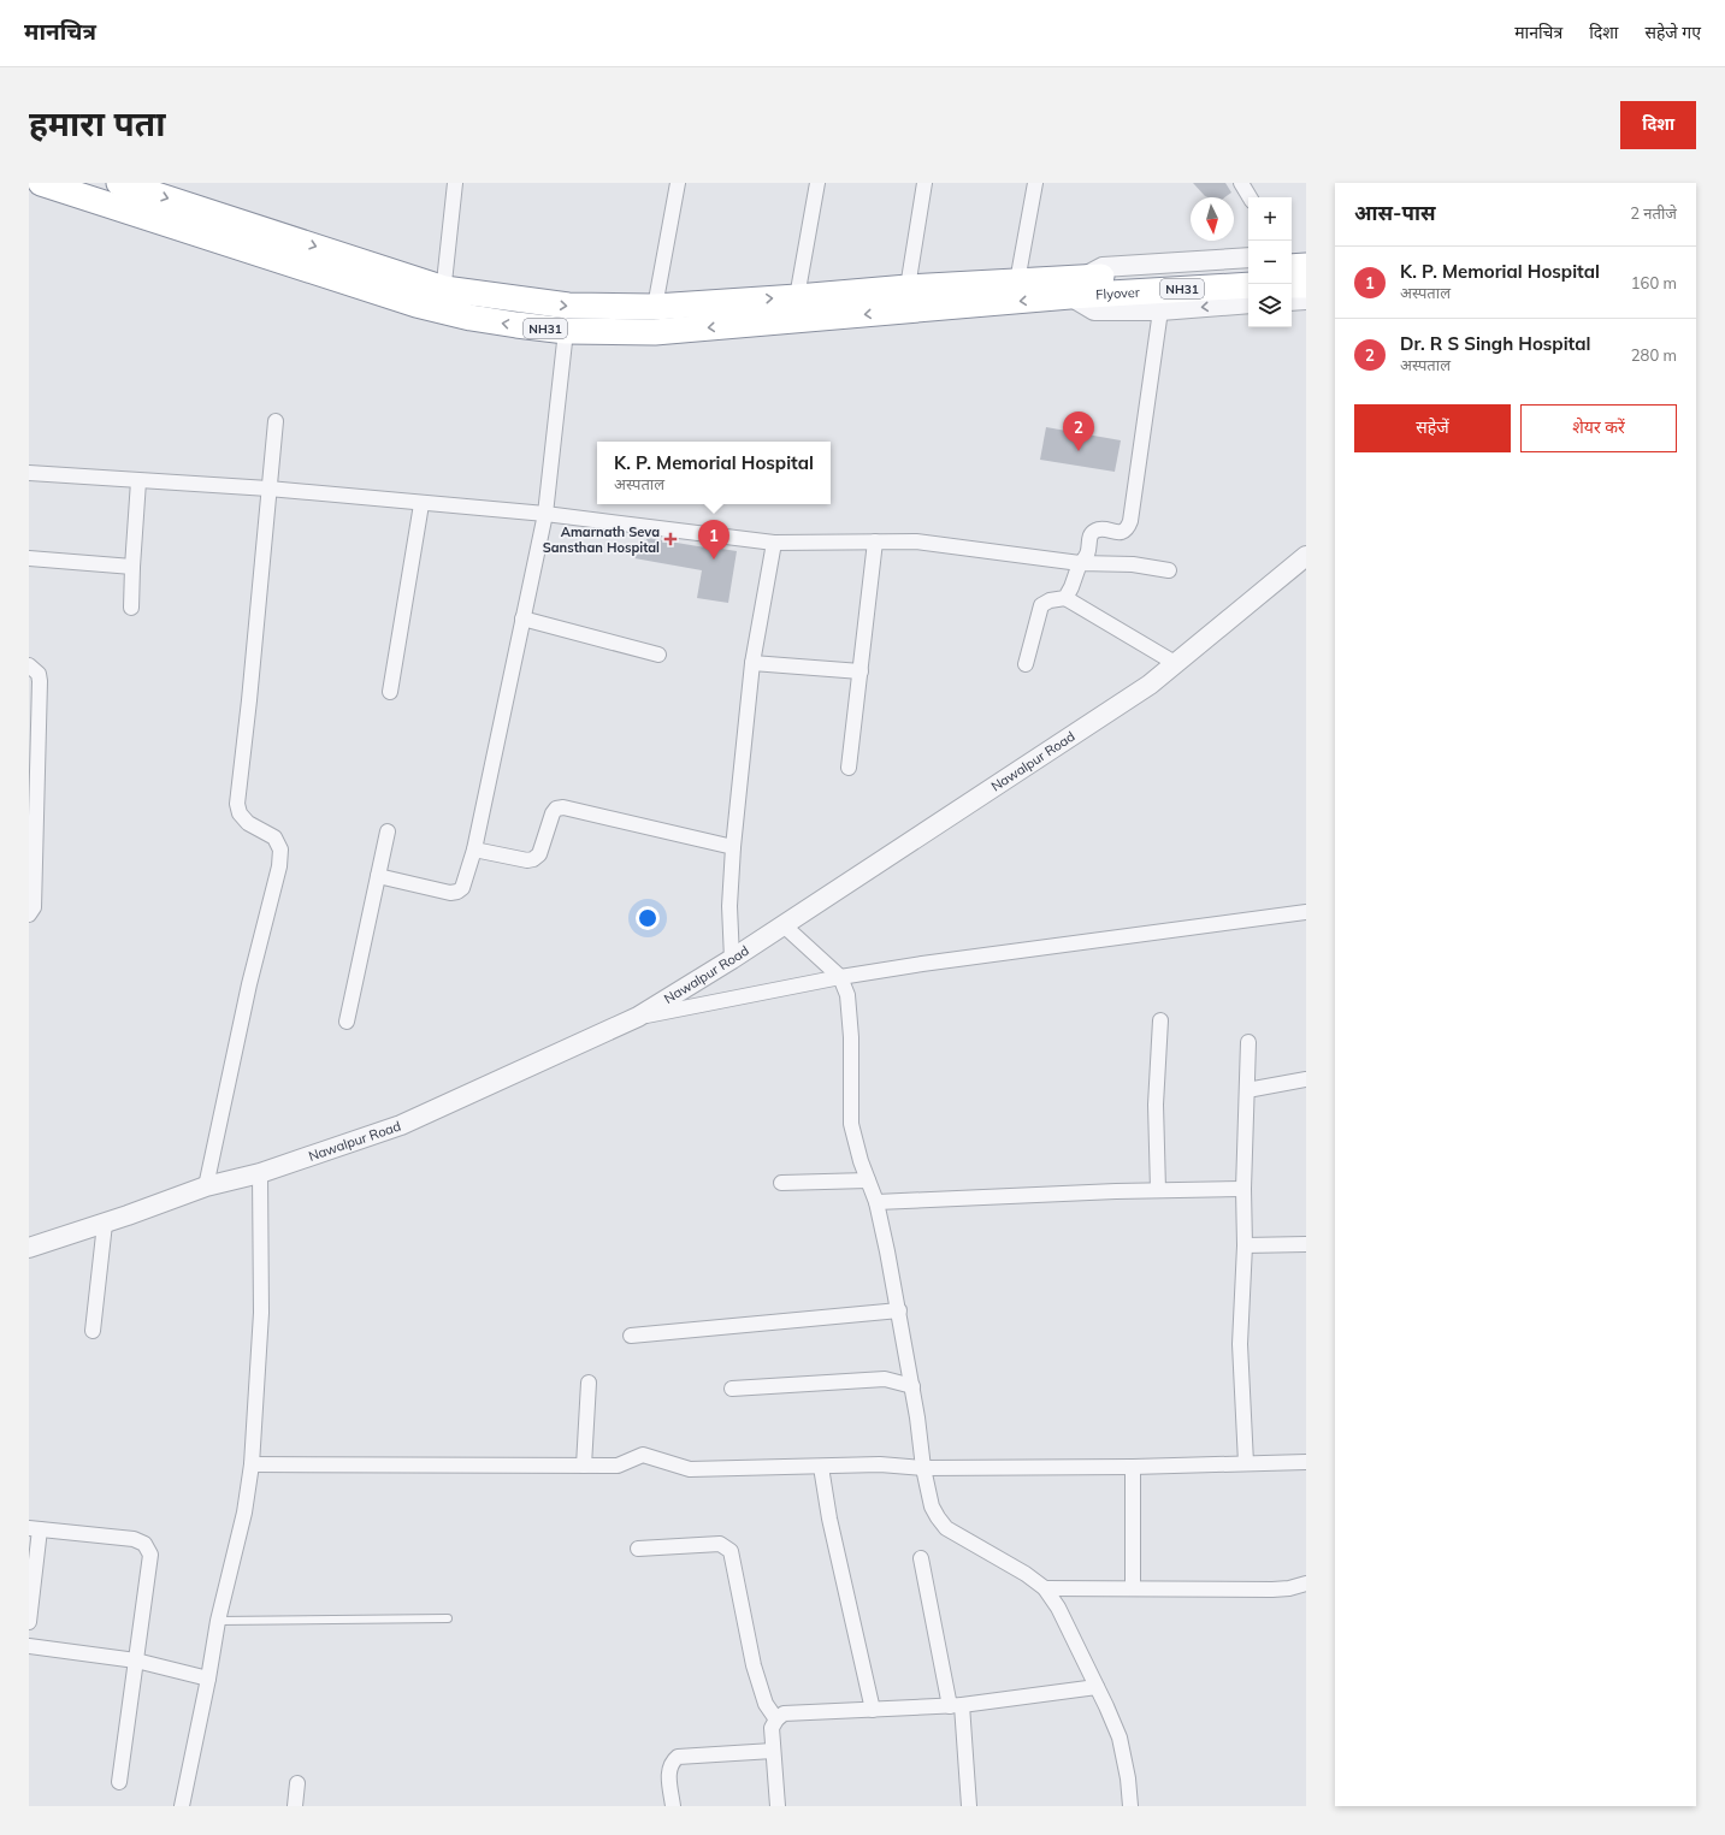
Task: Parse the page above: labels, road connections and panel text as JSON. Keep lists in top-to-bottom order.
{
  "streets": {
    "highway": ["NH31", "Flyover"],
    "street": ["Nawalpur Road"]
  },
  "crossings": [
    ["NH31", "Flyover"]
  ],
  "places": {
    "health": ["Amarnath Seva Sansthan Hospital"]
  },
  "north": "bottom",
  "page": {
    "header": "मानचित्र",
    "nav": ["मानचित्र", "दिशा", "सहेजे गए"],
    "buttons": [
      "दिशा",
      ["सहेजें", "शेयर करें"]
    ],
    "title": "हमारा पता",
    "heading": ["आस-पास", "2 नतीजे"],
    "map_buttons": ["+", "−"],
    "list": [
      {
        "mark": "1",
        "name": "K. P. Memorial Hospital",
        "note": "अस्पताल",
        "value": "160 m"
      },
      {
        "mark": "2",
        "name": "Dr. R S Singh Hospital",
        "note": "अस्पताल",
        "value": "280 m"
      }
    ],
    "pins": ["2", "1"],
    "popup": ["K. P. Memorial Hospital", "अस्पताल"]
  }
}
